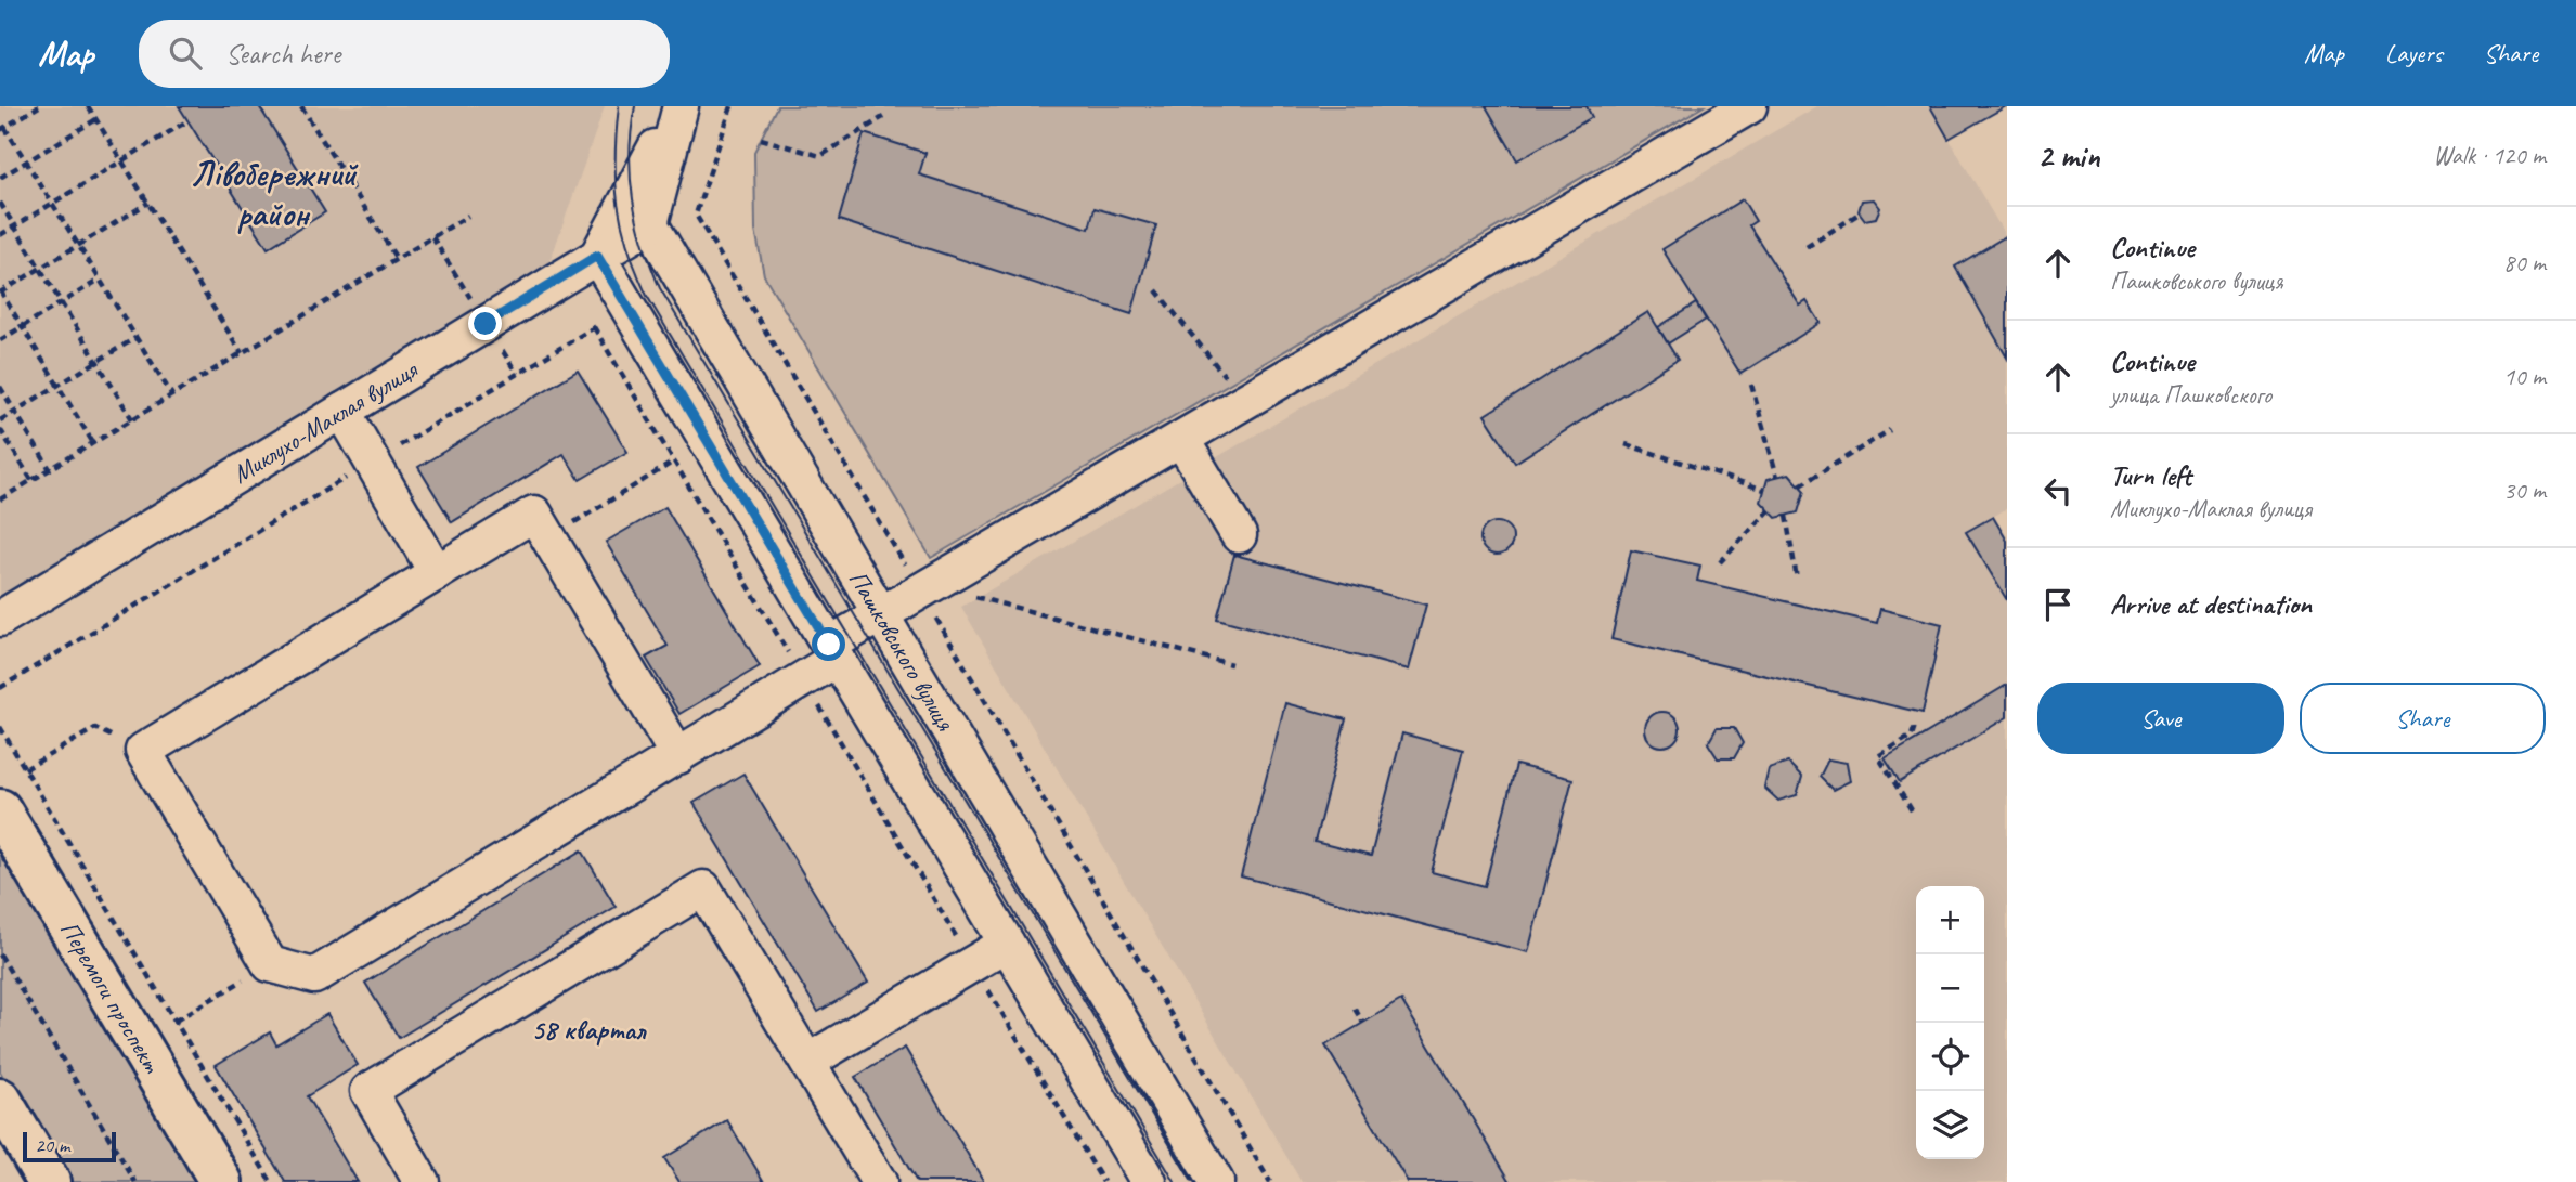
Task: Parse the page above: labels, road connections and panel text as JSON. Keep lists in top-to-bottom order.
{
  "streets": {
    "main road": ["Перемоги проспект"],
    "street": ["Миклухо-Маклая вулиця", "Пашковського вулиця"]
  },
  "crossings": [
    ["Миклухо-Маклая вулиця", "Пашковського вулиця"]
  ],
  "districts": ["Лівобережний район", "58 квартал"],
  "scale_bar": "20 m",
  "page": {
    "header": "Map",
    "search": "Search here",
    "nav": ["Map", "Layers", "Share"],
    "heading": ["2 min", "Walk · 120 m"],
    "list": [
      ["Continue", "Пашковського вулиця", "80 m"],
      ["Continue", "улица Пашковского", "10 m"],
      ["Turn left", "Миклухо-Маклая вулиця", "30 m"],
      "Arrive at destination"
    ],
    "buttons": ["Save", "Share"],
    "map_buttons": ["+", "−"],
    "scale": "20 m"
  }
}
